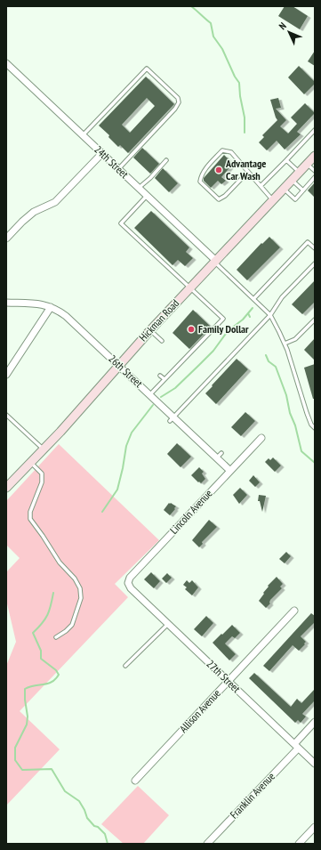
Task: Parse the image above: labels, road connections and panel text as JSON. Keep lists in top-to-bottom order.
{
  "streets": {
    "main road": ["Hickman Road"],
    "street": [
      "24th Street",
      "26th Street",
      "Lincoln Avenue",
      "27th Street",
      "Allison Avenue",
      "Franklin Avenue"
    ]
  },
  "crossings": [
    ["24th Street", "Hickman Road"],
    ["Hickman Road", "26th Street"],
    ["26th Street", "Lincoln Avenue"],
    ["Lincoln Avenue", "27th Street"],
    ["27th Street", "Allison Avenue"],
    ["27th Street", "Franklin Avenue"]
  ],
  "places": ["Advantage Car Wash", "Family Dollar"],
  "north": "top left"
}
